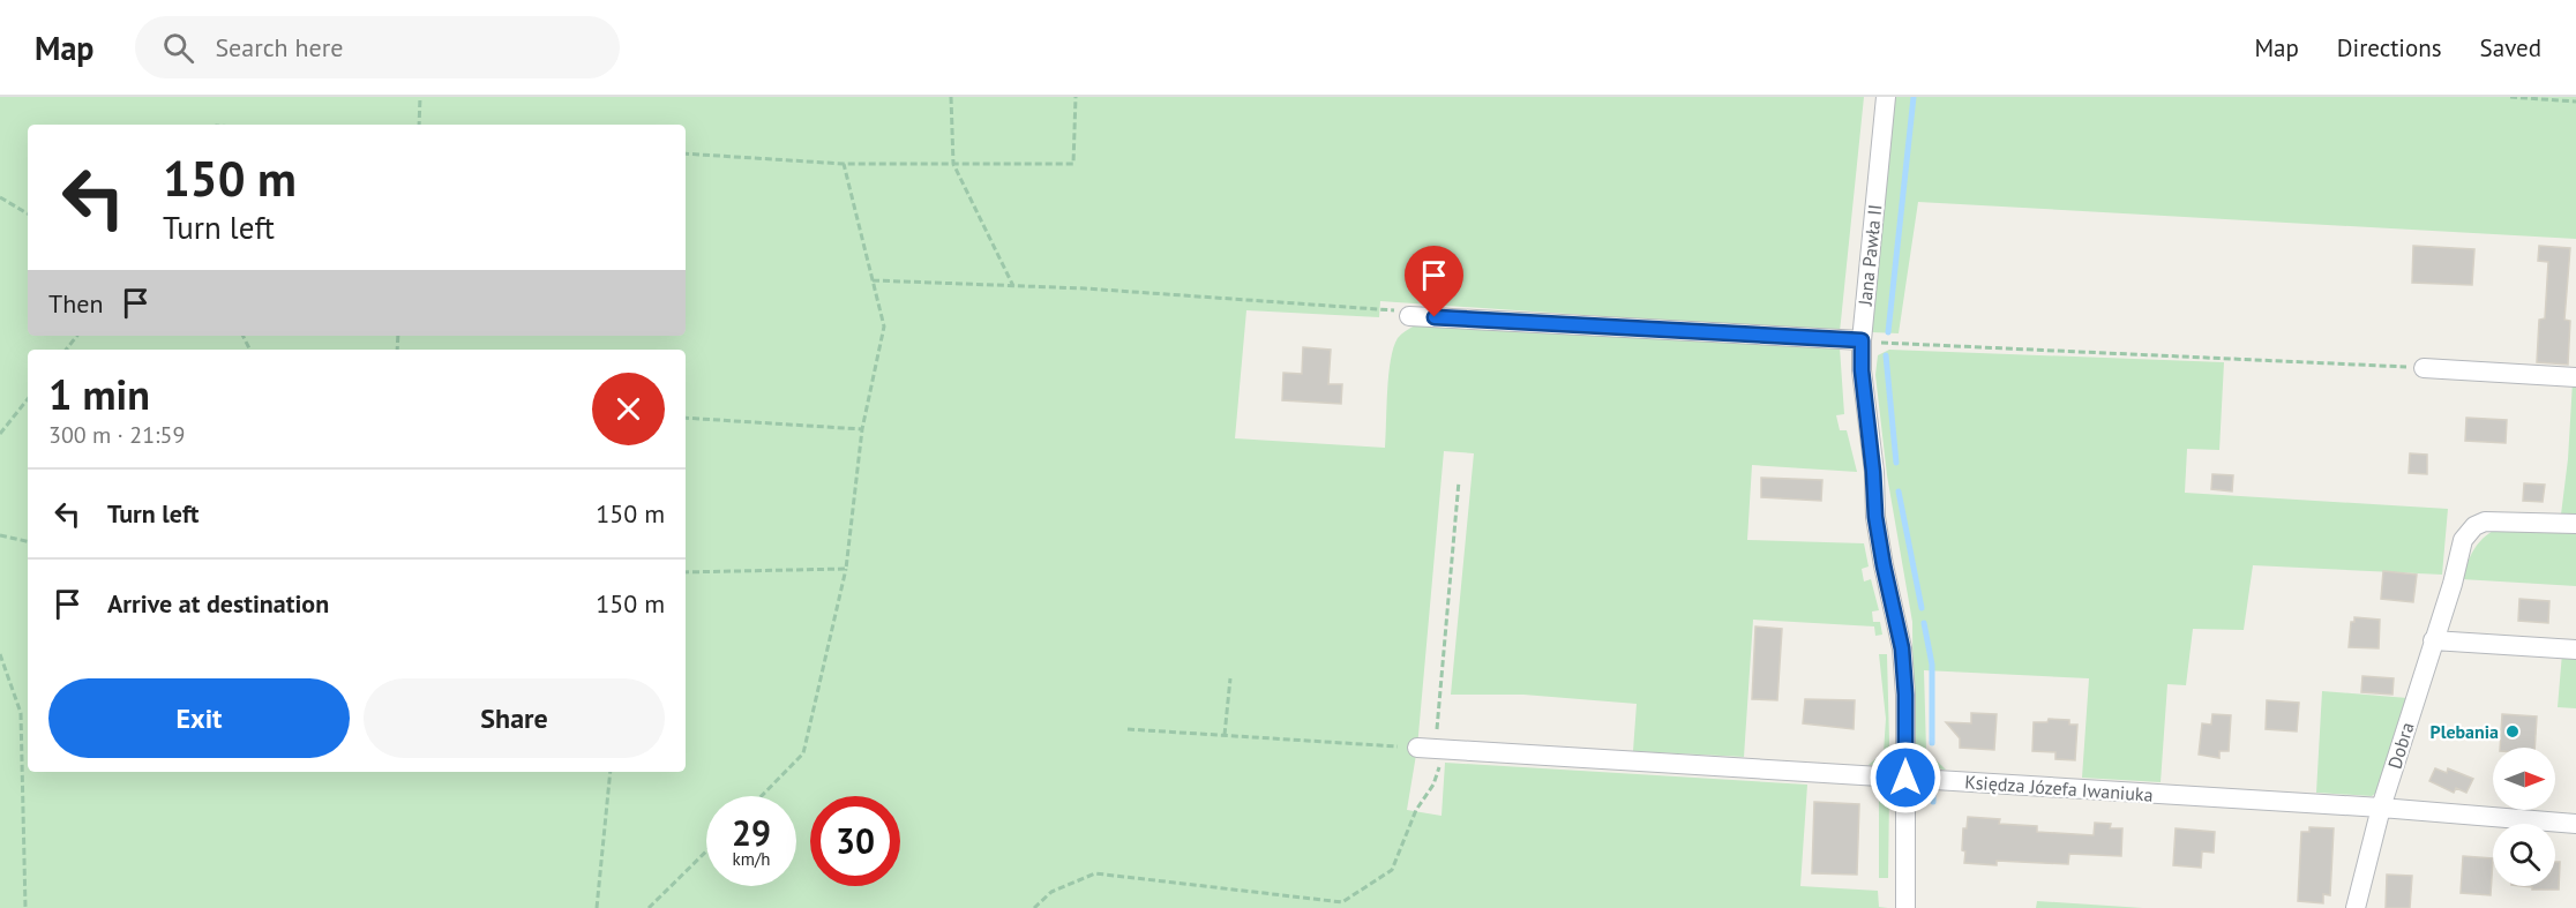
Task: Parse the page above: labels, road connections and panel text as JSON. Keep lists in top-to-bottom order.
{
  "streets": {
    "street": ["Jana Pawła II", "Dobra", "Księdza Józefa Iwaniuka"]
  },
  "crossings": [
    ["Jana Pawła II", "Księdza Józefa Iwaniuka"],
    ["Dobra", "Księdza Józefa Iwaniuka"]
  ],
  "places": ["Plebania"],
  "north": "right",
  "page": {
    "header": "Map",
    "search": "Search here",
    "nav": ["Map", "Directions", "Saved"],
    "turn": ["150 m", "Turn left"],
    "then": "Then",
    "heading": ["1 min", "300 m · 21:59"],
    "list": [
      {
        "name": "Turn left",
        "value": "150 m"
      },
      {
        "name": "Arrive at destination",
        "value": "150 m"
      }
    ],
    "buttons": ["Exit", "Share"],
    "speed": "29 km/h",
    "limit": "30"
  }
}
